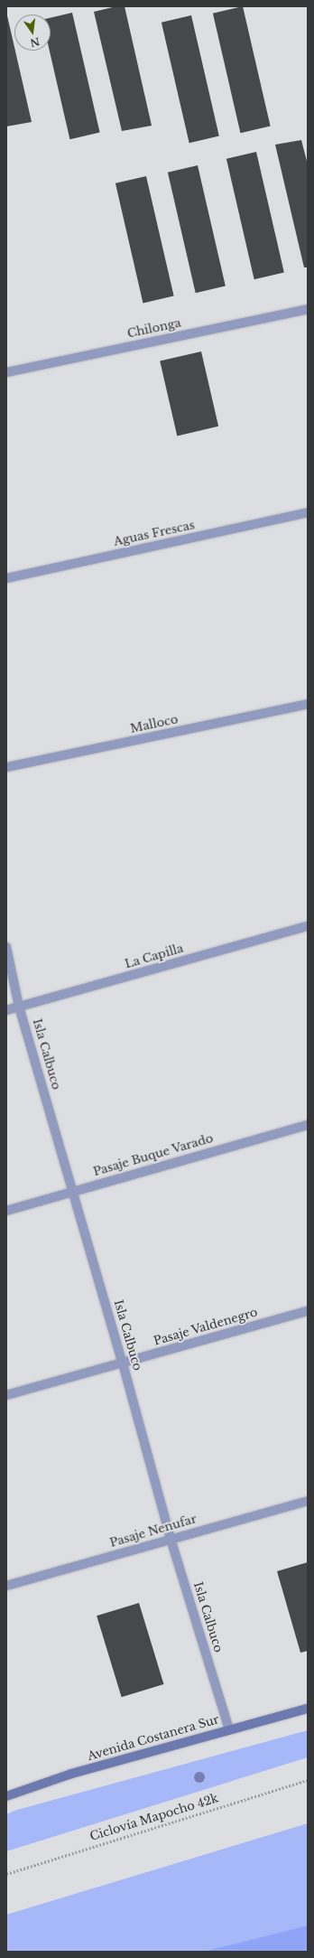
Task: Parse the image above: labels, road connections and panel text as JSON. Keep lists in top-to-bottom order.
{
  "streets": {
    "main road": ["Avenida Costanera Sur"],
    "street": [
      "Chilonga",
      "Aguas Frescas",
      "Malloco",
      "La Capilla",
      "Isla Calbuco",
      "Pasaje Buque Varado",
      "Pasaje Valdenegro",
      "Pasaje Nenufar"
    ],
    "path": ["Ciclovía Mapocho 42k"]
  },
  "crossings": [
    ["La Capilla", "Isla Calbuco"],
    ["Isla Calbuco", "Pasaje Buque Varado"],
    ["Isla Calbuco", "Pasaje Valdenegro"],
    ["Isla Calbuco", "Pasaje Nenufar"],
    ["Isla Calbuco", "Avenida Costanera Sur"]
  ],
  "north": "bottom"
}
